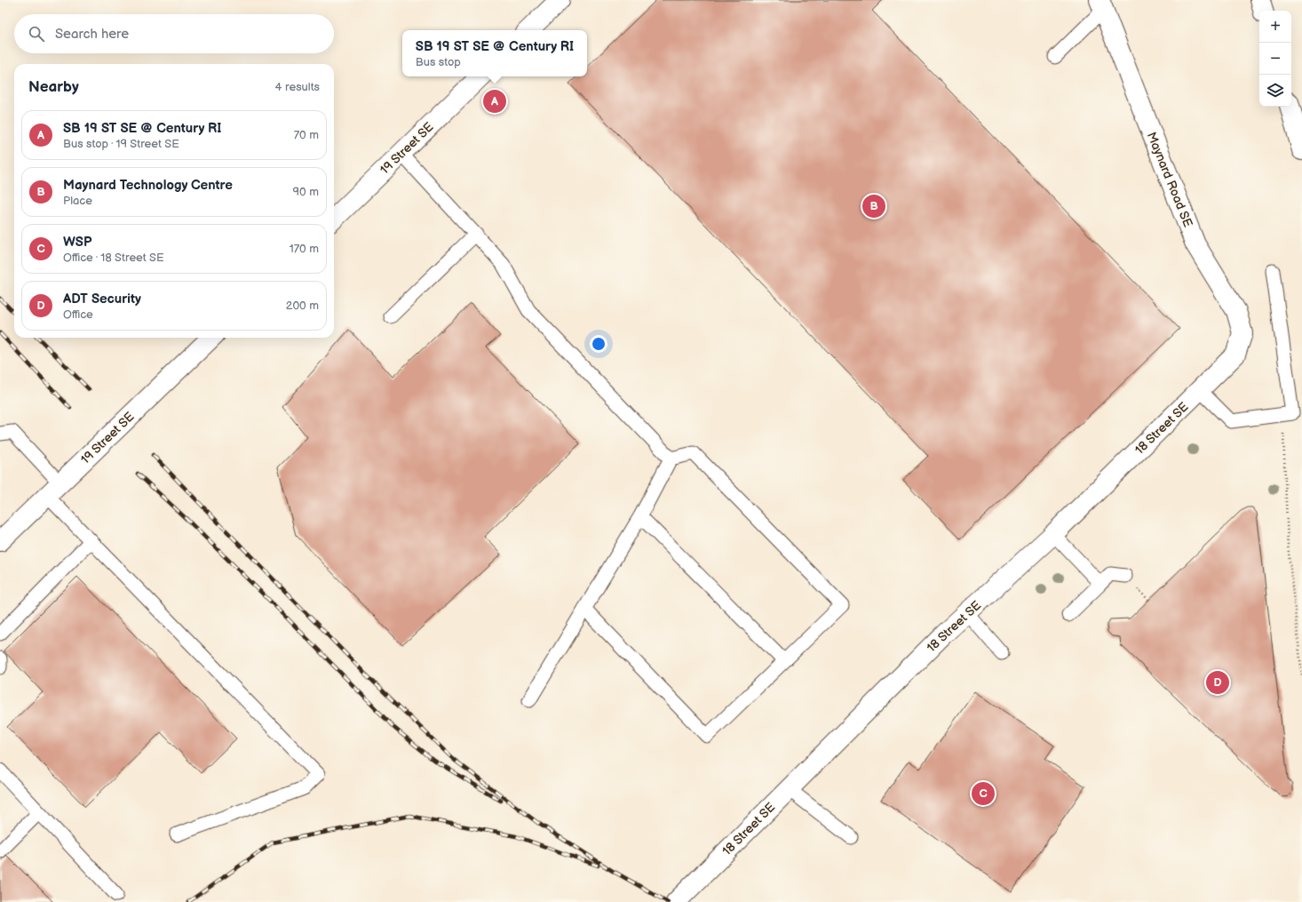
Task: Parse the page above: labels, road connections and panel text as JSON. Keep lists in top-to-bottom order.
{
  "streets": {
    "street": ["19 Street SE", "Maynard Road SE", "18 Street SE"]
  },
  "crossings": [
    ["Maynard Road SE", "18 Street SE"]
  ],
  "page": {
    "map_buttons": ["+", "−"],
    "search": "Search here",
    "popup": ["SB 19 ST SE @ Century RI", "Bus stop"],
    "heading": ["Nearby", "4 results"],
    "pins": [
      "A",
      "B",
      "D",
      "C"
    ],
    "list": [
      {
        "mark": "A",
        "name": "SB 19 ST SE @ Century RI",
        "note": "Bus stop · 19 Street SE",
        "value": "70 m"
      },
      {
        "mark": "B",
        "name": "Maynard Technology Centre",
        "note": "Place",
        "value": "90 m"
      },
      {
        "mark": "C",
        "name": "WSP",
        "note": "Office · 18 Street SE",
        "value": "170 m"
      },
      {
        "mark": "D",
        "name": "ADT Security",
        "note": "Office",
        "value": "200 m"
      }
    ]
  }
}
